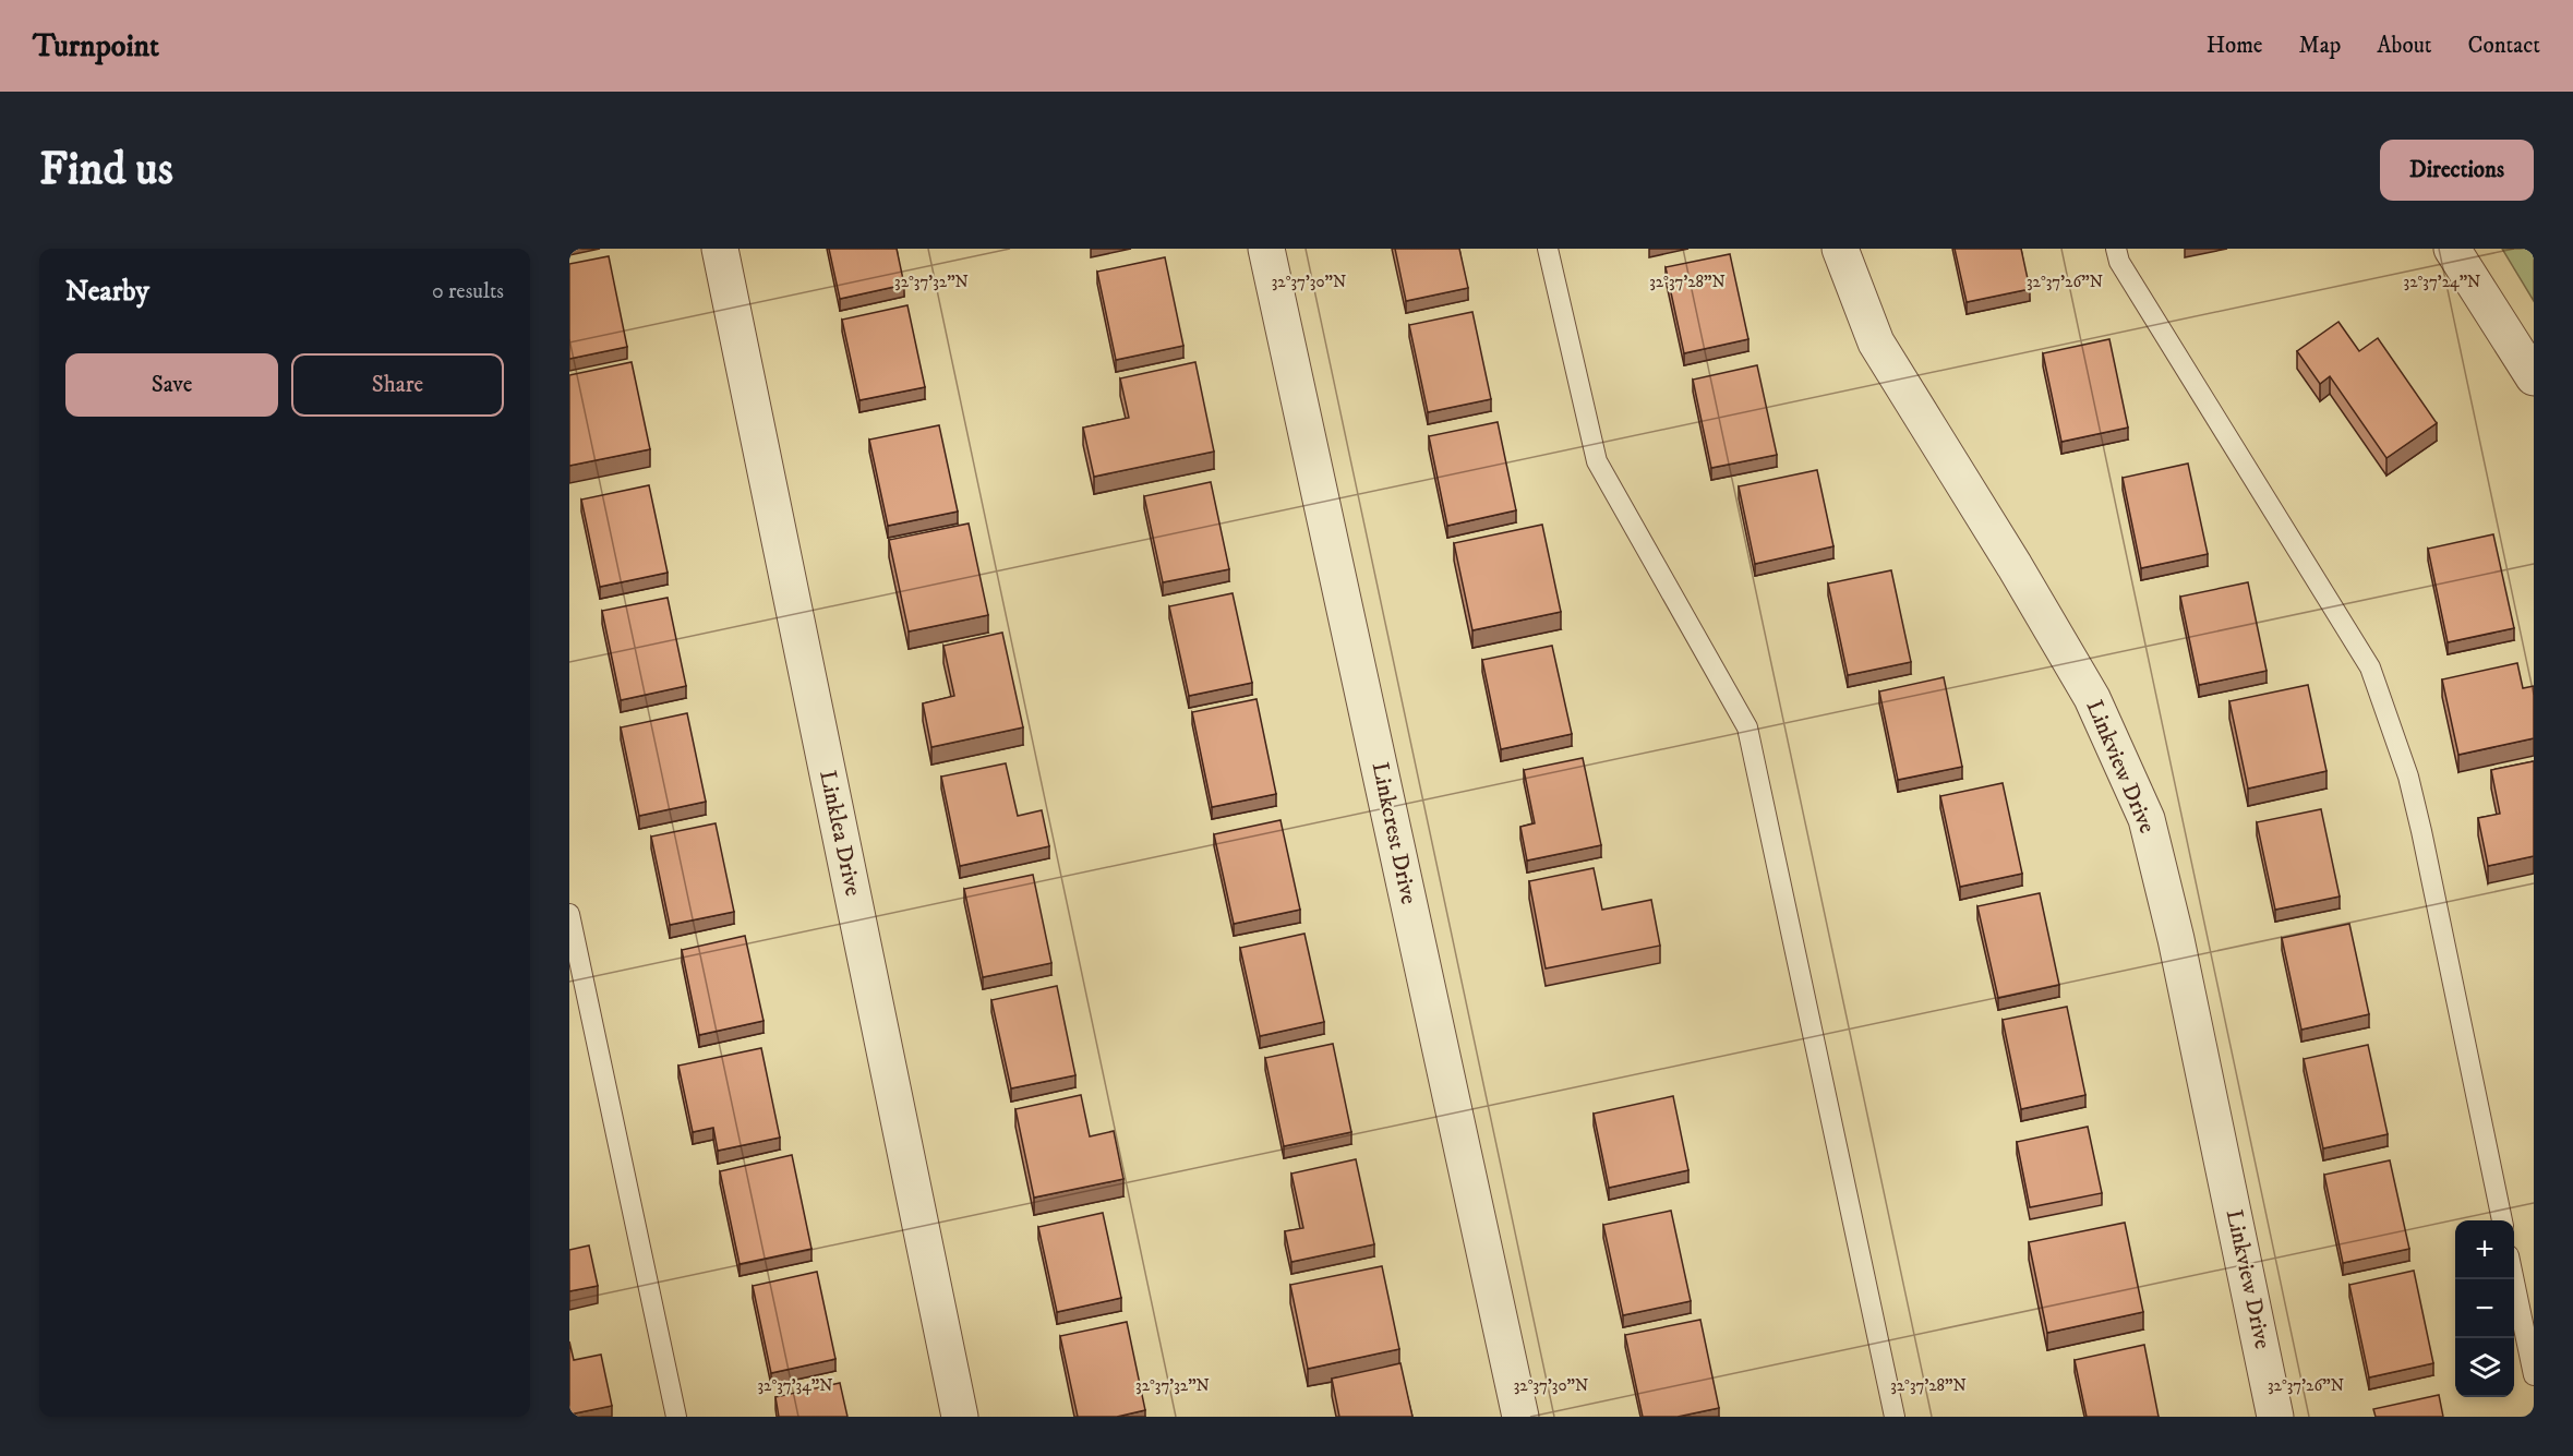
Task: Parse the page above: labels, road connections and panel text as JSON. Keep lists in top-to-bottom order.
{
  "streets": {
    "street": ["Linkview Drive", "Linklea Drive", "Linkcrest Drive"]
  },
  "page": {
    "header": "Turnpoint",
    "nav": [
      "Home",
      "Map",
      "About",
      "Contact"
    ],
    "buttons": [
      "Directions",
      ["Save", "Share"]
    ],
    "title": "Find us",
    "heading": ["Nearby", "0 results"],
    "map_buttons": ["+", "−"]
  },
  "coordinates": [
    "32°37'32\"N",
    "32°37'30\"N",
    "32°37'28\"N",
    "32°37'26\"N",
    "32°37'24\"N",
    "32°37'34\"N"
  ]
}
